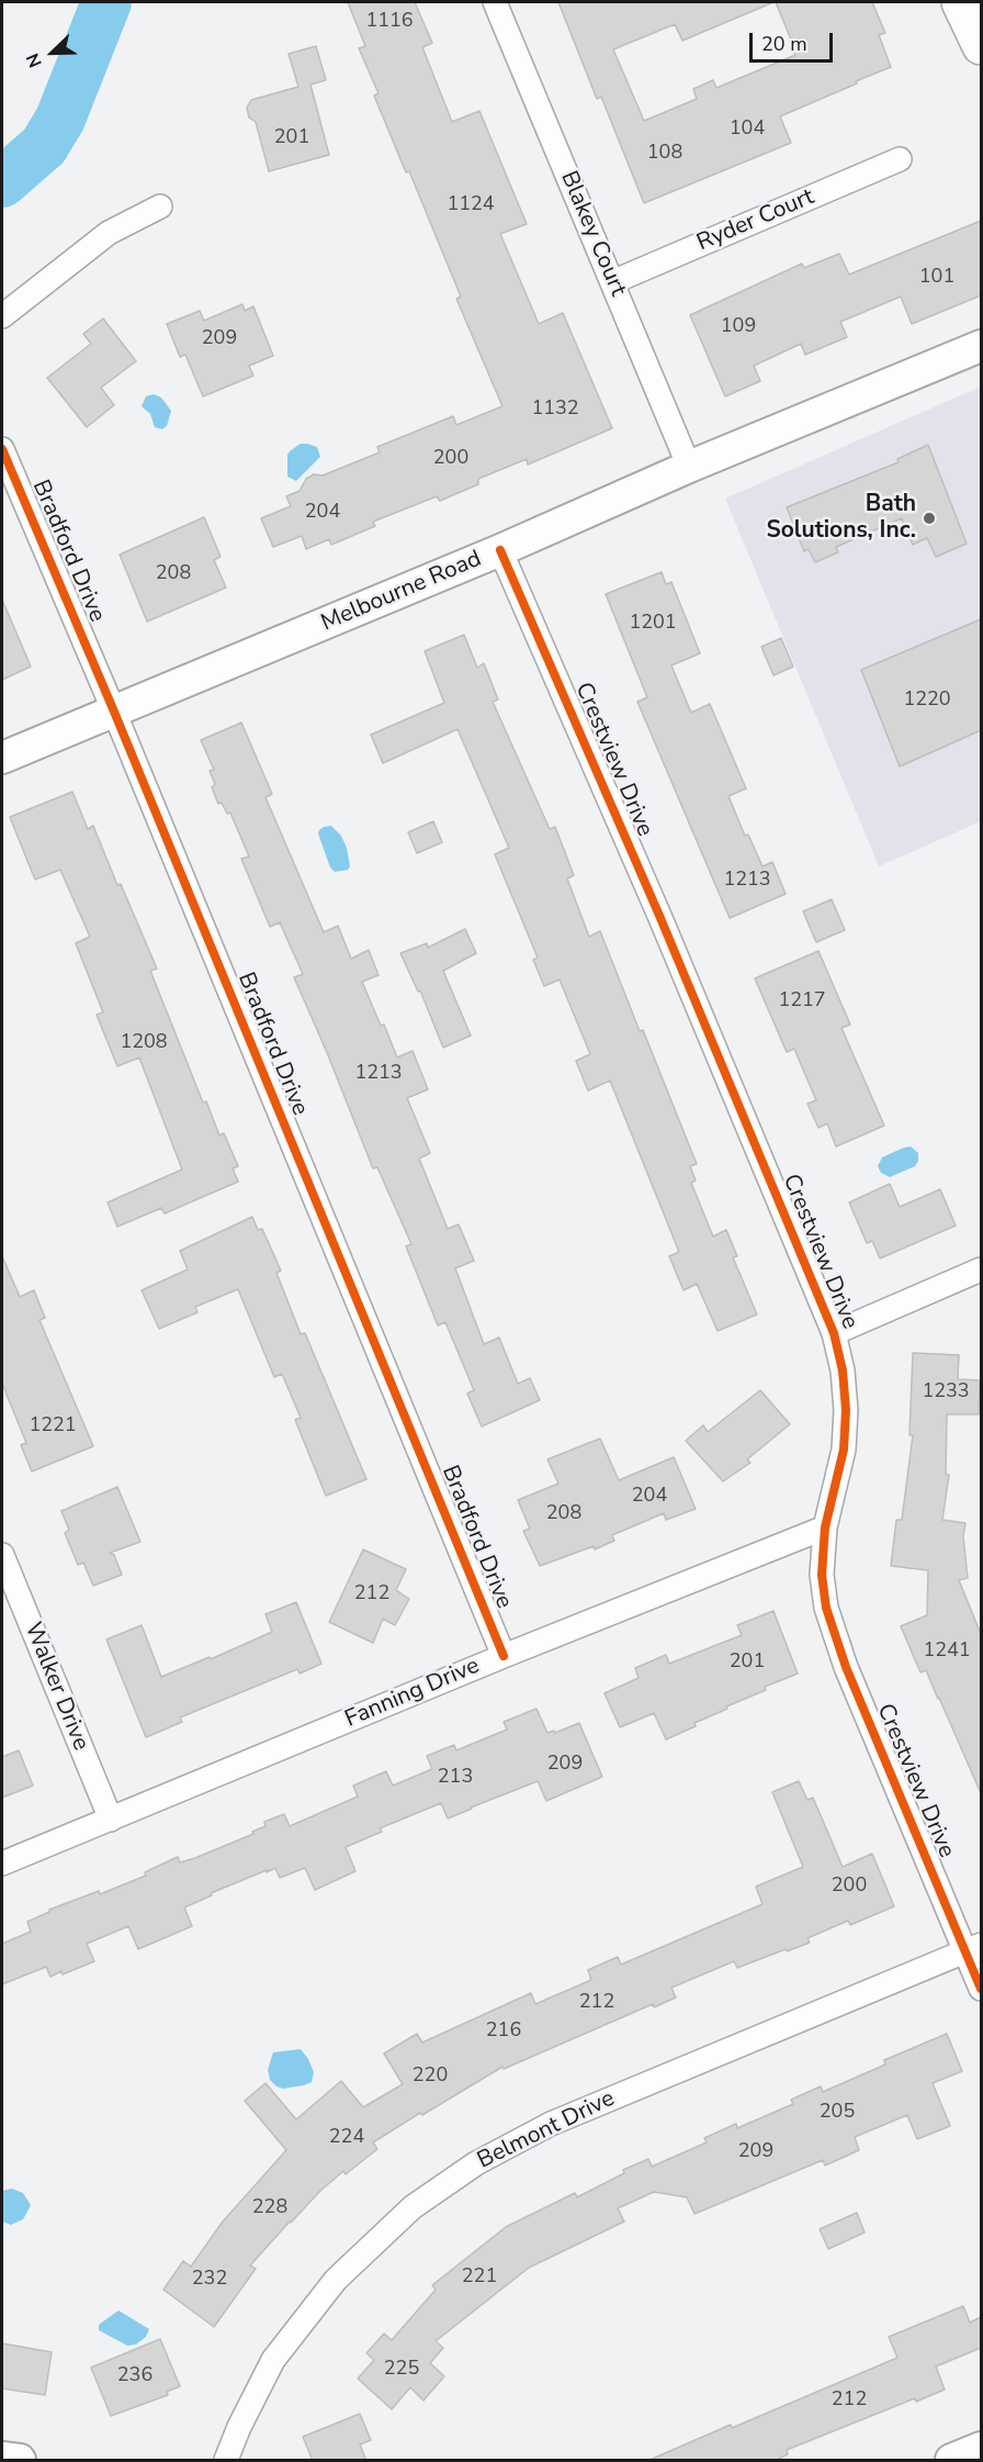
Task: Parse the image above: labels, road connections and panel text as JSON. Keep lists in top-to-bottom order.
{
  "streets": {
    "street": [
      "Ryder Court",
      "Blakey Court",
      "Bradford Drive",
      "Melbourne Road",
      "Crestview Drive",
      "Walker Drive",
      "Fanning Drive",
      "Belmont Drive"
    ]
  },
  "crossings": [
    ["Ryder Court", "Blakey Court"],
    ["Blakey Court", "Melbourne Road"],
    ["Bradford Drive", "Melbourne Road"],
    ["Bradford Drive", "Fanning Drive"],
    ["Melbourne Road", "Crestview Drive"],
    ["Crestview Drive", "Fanning Drive"],
    ["Crestview Drive", "Belmont Drive"],
    ["Walker Drive", "Fanning Drive"]
  ],
  "places": ["Bath Solutions, Inc."],
  "house_numbers": [
    "1116",
    "104",
    "201",
    "108",
    "1124",
    "101",
    "109",
    "209",
    "1132",
    "200",
    "204",
    "208",
    "1201",
    "1220",
    "1213",
    "1217",
    "1208",
    "1213",
    "1233",
    "1221",
    "204",
    "208",
    "212",
    "1241",
    "201",
    "209",
    "213",
    "200",
    "212",
    "216",
    "220",
    "205",
    "224",
    "209",
    "228",
    "221",
    "232",
    "225",
    "236",
    "212"
  ],
  "scale_bar": "20 m",
  "north": "bottom left"
}
